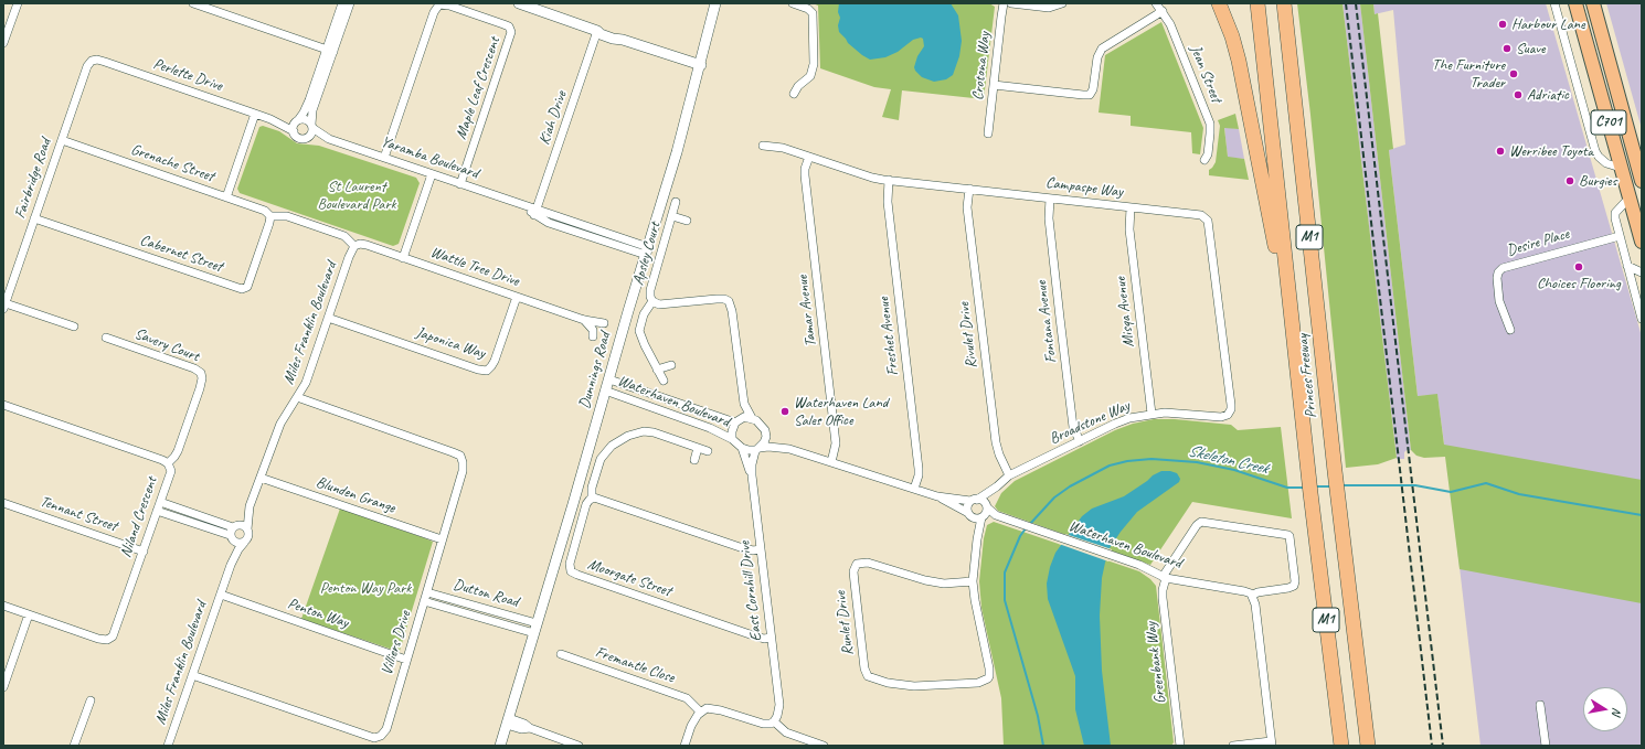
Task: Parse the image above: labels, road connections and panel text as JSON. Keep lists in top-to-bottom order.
{
  "streets": {
    "highway": ["M1", "Princes Freeway"],
    "main road": ["C701"],
    "street": [
      "Crotona Way",
      "Jean Street",
      "Perlette Drive",
      "Maple Leaf Crescent",
      "Kiah Drive",
      "Yaramba Boulevard",
      "Grenache Street",
      "Fairbridge Road",
      "Campaspe Way",
      "Desire Place",
      "Cabernet Street",
      "Apsley Court",
      "Wattle Tree Drive",
      "Tamar Avenue",
      "Misqa Avenue",
      "Fontana Avenue",
      "Miles Franklin Boulevard",
      "Rivulet Drive",
      "Freshet Avenue",
      "Japonica Way",
      "Savery Court",
      "Dunnings Road",
      "Waterhaven Boulevard",
      "Broadstone Way",
      "Blunden Grange",
      "Tennant Street",
      "Niland Crescent",
      "Moorgate Street",
      "East Cornhill Drive",
      "Dutton Road",
      "Penton Way",
      "Runlet Drive",
      "Villiers Drive",
      "Greenbank Way",
      "Fremantle Close"
    ]
  },
  "crossings": [
    ["Perlette Drive", "Yaramba Boulevard"],
    ["Perlette Drive", "Fairbridge Road"],
    ["Maple Leaf Crescent", "Yaramba Boulevard"],
    ["Kiah Drive", "Yaramba Boulevard"],
    ["Yaramba Boulevard", "Dunnings Road"],
    ["Grenache Street", "Fairbridge Road"],
    ["Grenache Street", "Cabernet Street"],
    ["Fairbridge Road", "Cabernet Street"],
    ["Campaspe Way", "Tamar Avenue"],
    ["Campaspe Way", "Misqa Avenue"],
    ["Campaspe Way", "Fontana Avenue"],
    ["Campaspe Way", "Rivulet Drive"],
    ["Campaspe Way", "Freshet Avenue"],
    ["Campaspe Way", "Broadstone Way"],
    ["Wattle Tree Drive", "Miles Franklin Boulevard"],
    ["Wattle Tree Drive", "Japonica Way"],
    ["Misqa Avenue", "Broadstone Way"],
    ["Fontana Avenue", "Broadstone Way"],
    ["Miles Franklin Boulevard", "Japonica Way"],
    ["Miles Franklin Boulevard", "Blunden Grange"],
    ["Miles Franklin Boulevard", "Penton Way"],
    ["Miles Franklin Boulevard", "Villiers Drive"],
    ["Rivulet Drive", "Broadstone Way"],
    ["Savery Court", "Niland Crescent"],
    ["Dunnings Road", "Waterhaven Boulevard"],
    ["Dunnings Road", "Dutton Road"],
    ["Waterhaven Boulevard", "Broadstone Way"],
    ["Waterhaven Boulevard", "East Cornhill Drive"],
    ["Waterhaven Boulevard", "Greenbank Way"],
    ["Blunden Grange", "Villiers Drive"],
    ["Tennant Street", "Niland Crescent"],
    ["Moorgate Street", "East Cornhill Drive"],
    ["Dutton Road", "Villiers Drive"],
    ["Penton Way", "Villiers Drive"]
  ],
  "water": ["Skeleton Creek"],
  "parks": ["St Laurent Boulevard Park", "Penton Way Park"],
  "places": [
    "Harbour Lane",
    "Suave",
    "The Furniture Trader",
    "Adriatic",
    "Werribee Toyota",
    "Burgies",
    "Choices Flooring",
    "Waterhaven Land Sales Office"
  ],
  "north": "right"
}
